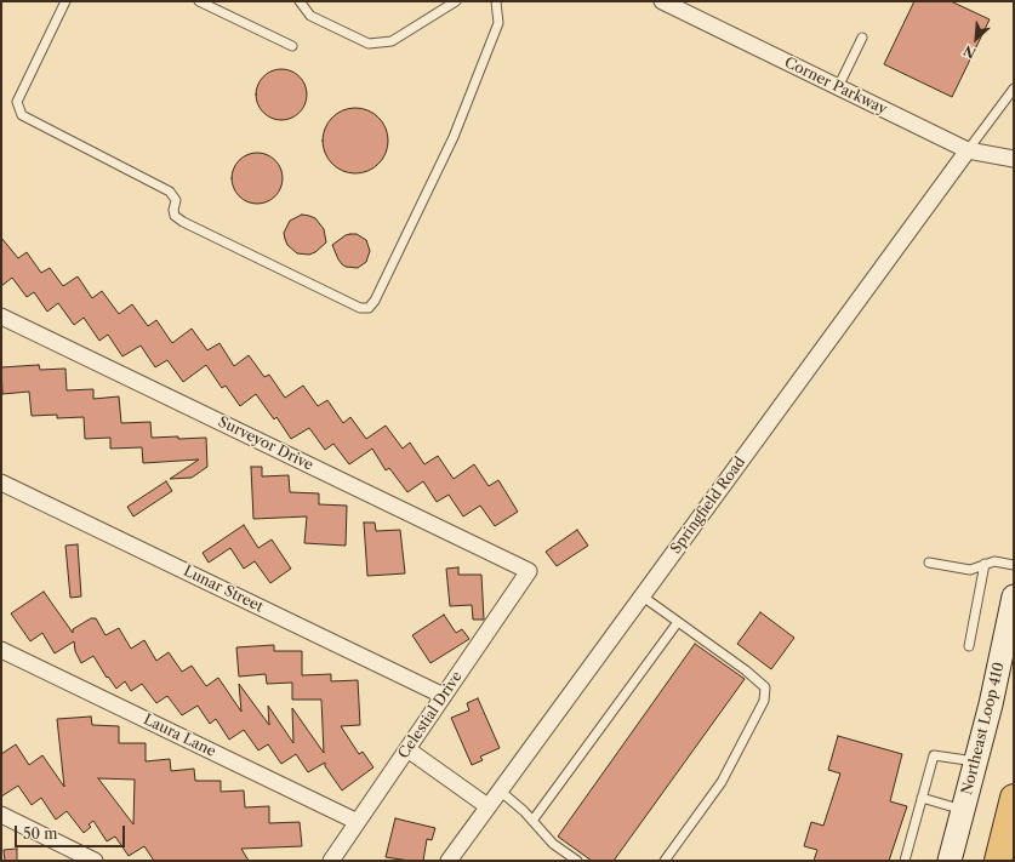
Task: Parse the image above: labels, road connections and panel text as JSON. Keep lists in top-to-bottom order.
{
  "streets": {
    "main road": ["Northeast Loop 410"],
    "street": [
      "Corner Parkway",
      "Surveyor Drive",
      "Springfield Road",
      "Lunar Street",
      "Celestial Drive",
      "Laura Lane"
    ]
  },
  "crossings": [
    ["Corner Parkway", "Springfield Road"],
    ["Surveyor Drive", "Celestial Drive"],
    ["Lunar Street", "Celestial Drive"],
    ["Celestial Drive", "Laura Lane"]
  ],
  "scale_bar": "50 m",
  "north": "bottom left"
}
